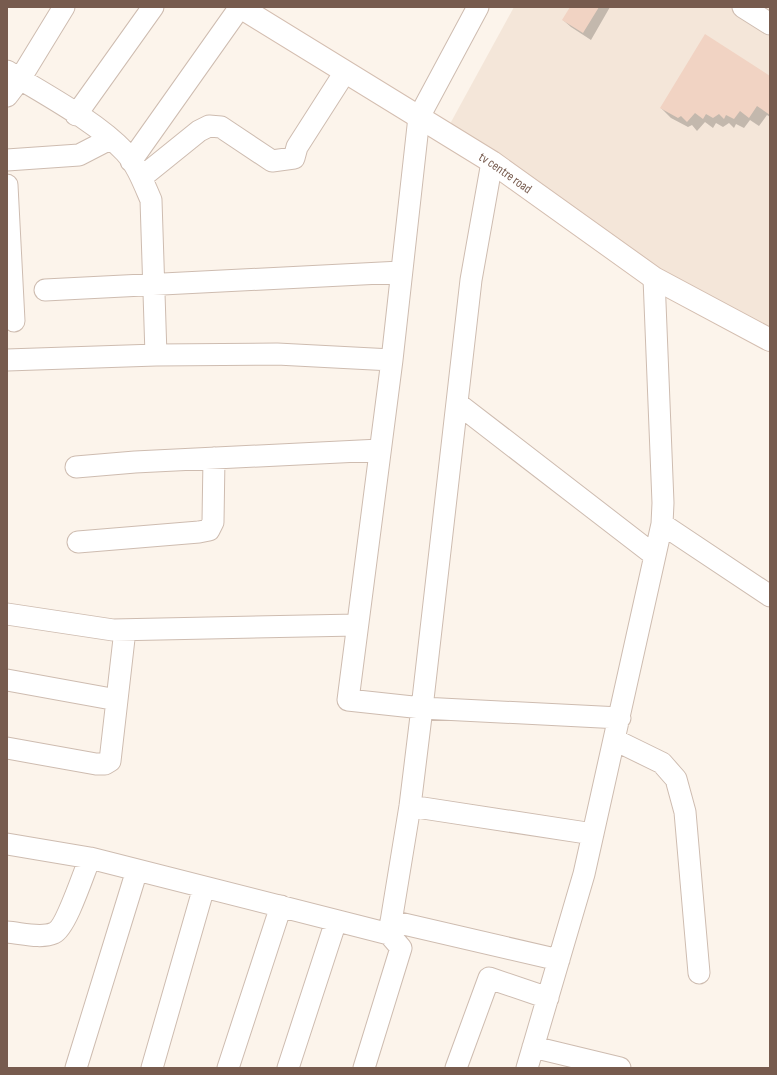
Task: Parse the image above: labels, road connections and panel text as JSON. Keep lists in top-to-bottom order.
{
  "streets": {
    "main road": ["tv centre road"]
  }
}
